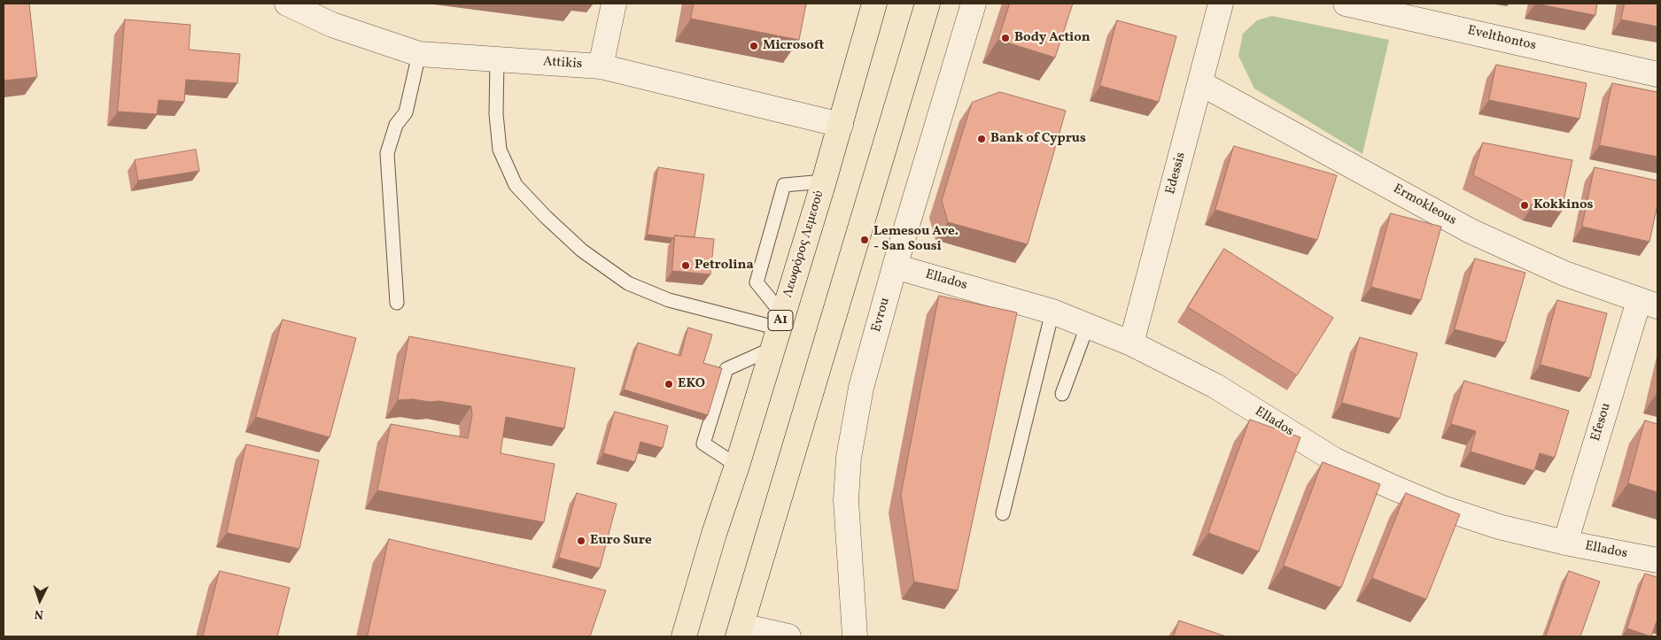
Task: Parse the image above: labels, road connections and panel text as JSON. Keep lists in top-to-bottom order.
{
  "streets": {
    "main road": ["Λεωφόρος Λεμεσού", "A1"],
    "street": [
      "Evelthontos",
      "Attikis",
      "Edessis",
      "Ermokleous",
      "Ellados",
      "Evrou",
      "Efesou"
    ]
  },
  "crossings": [
    ["Attikis", "Λεωφόρος Λεμεσού"],
    ["Edessis", "Ermokleous"],
    ["Edessis", "Ellados"],
    ["Ermokleous", "Efesou"],
    ["Ellados", "Evrou"],
    ["Ellados", "Efesou"]
  ],
  "places": [
    "Body Action",
    "Microsoft",
    "Bank of Cyprus",
    "Kokkinos",
    "Lemesou Ave. - San Sousi",
    "Petrolina",
    "EKO",
    "Euro Sure"
  ],
  "north": "bottom"
}
